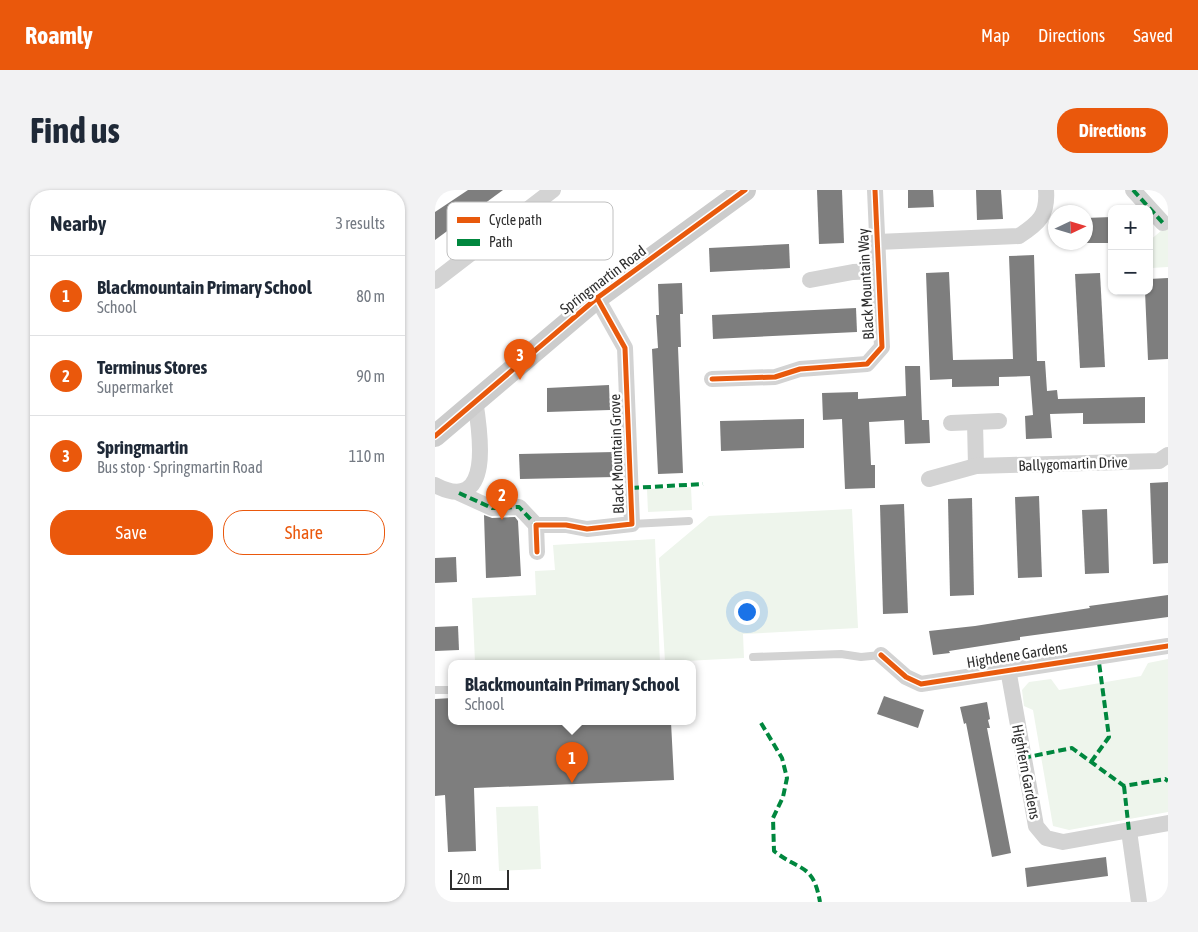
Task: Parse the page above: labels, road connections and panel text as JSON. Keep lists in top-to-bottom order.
{
  "streets": {
    "street": [
      "Springmartin Road",
      "Black Mountain Way",
      "Black Mountain Grove",
      "Ballygomartin Drive",
      "Highdene Gardens",
      "Highfern Gardens"
    ]
  },
  "crossings": [
    ["Springmartin Road", "Black Mountain Grove"],
    ["Highdene Gardens", "Highfern Gardens"]
  ],
  "legend": ["Cycle path", "Path"],
  "scale_bar": "20 m",
  "north": "right",
  "page": {
    "header": "Roamly",
    "nav": ["Map", "Directions", "Saved"],
    "buttons": [
      "Directions",
      ["Save", "Share"]
    ],
    "title": "Find us",
    "heading": ["Nearby", "3 results"],
    "map_buttons": ["+", "−"],
    "list": [
      {
        "mark": "1",
        "name": "Blackmountain Primary School",
        "note": "School",
        "value": "80 m"
      },
      {
        "mark": "2",
        "name": "Terminus Stores",
        "note": "Supermarket",
        "value": "90 m"
      },
      {
        "mark": "3",
        "name": "Springmartin",
        "note": "Bus stop · Springmartin Road",
        "value": "110 m"
      }
    ],
    "pins": ["3", "2", "1"],
    "popup": ["Blackmountain Primary School", "School"],
    "scale": "20 m"
  }
}
